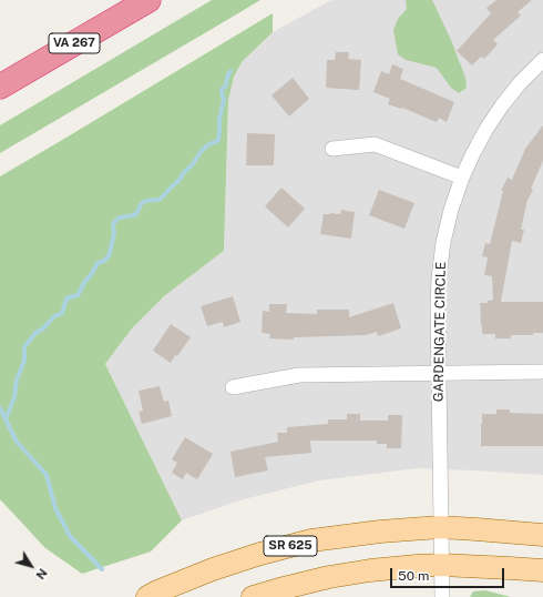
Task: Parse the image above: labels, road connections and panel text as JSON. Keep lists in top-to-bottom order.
{
  "streets": {
    "highway": ["VA 267"],
    "main road": ["SR 625"],
    "street": ["GARDENGATE CIRCLE"]
  },
  "crossings": [
    ["GARDENGATE CIRCLE", "SR 625"]
  ],
  "scale_bar": "50 m",
  "north": "bottom right"
}
